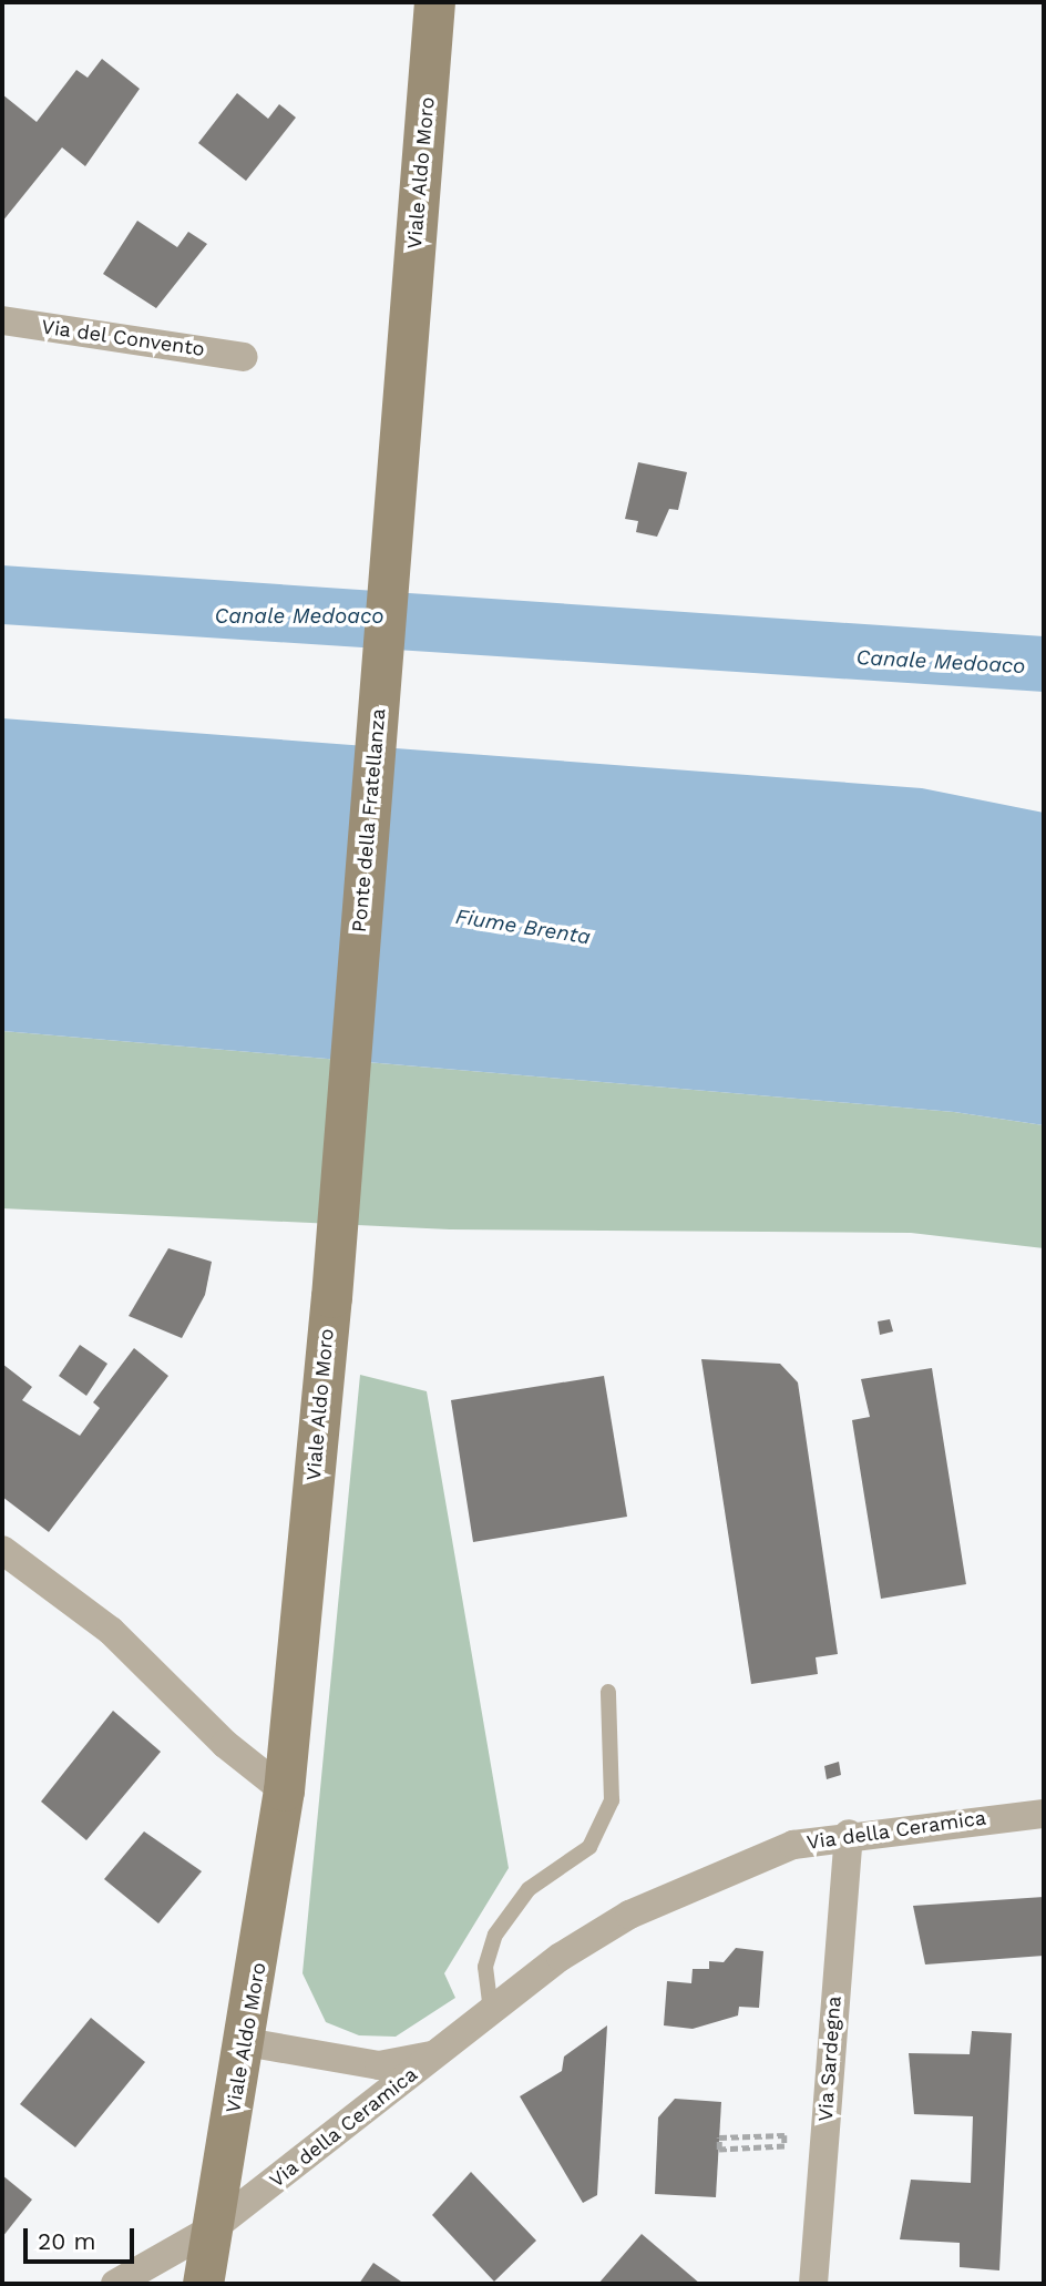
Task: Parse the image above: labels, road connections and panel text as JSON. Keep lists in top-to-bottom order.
{
  "streets": {
    "main road": ["Viale Aldo Moro", "Ponte della Fratellanza"],
    "street": ["Via del Convento", "Via della Ceramica", "Via Sardegna"]
  },
  "crossings": [
    ["Viale Aldo Moro", "Ponte della Fratellanza"],
    ["Viale Aldo Moro", "Via della Ceramica"],
    ["Via della Ceramica", "Via Sardegna"]
  ],
  "water": ["Canale Medoaco", "Fiume Brenta"],
  "scale_bar": "20 m"
}
